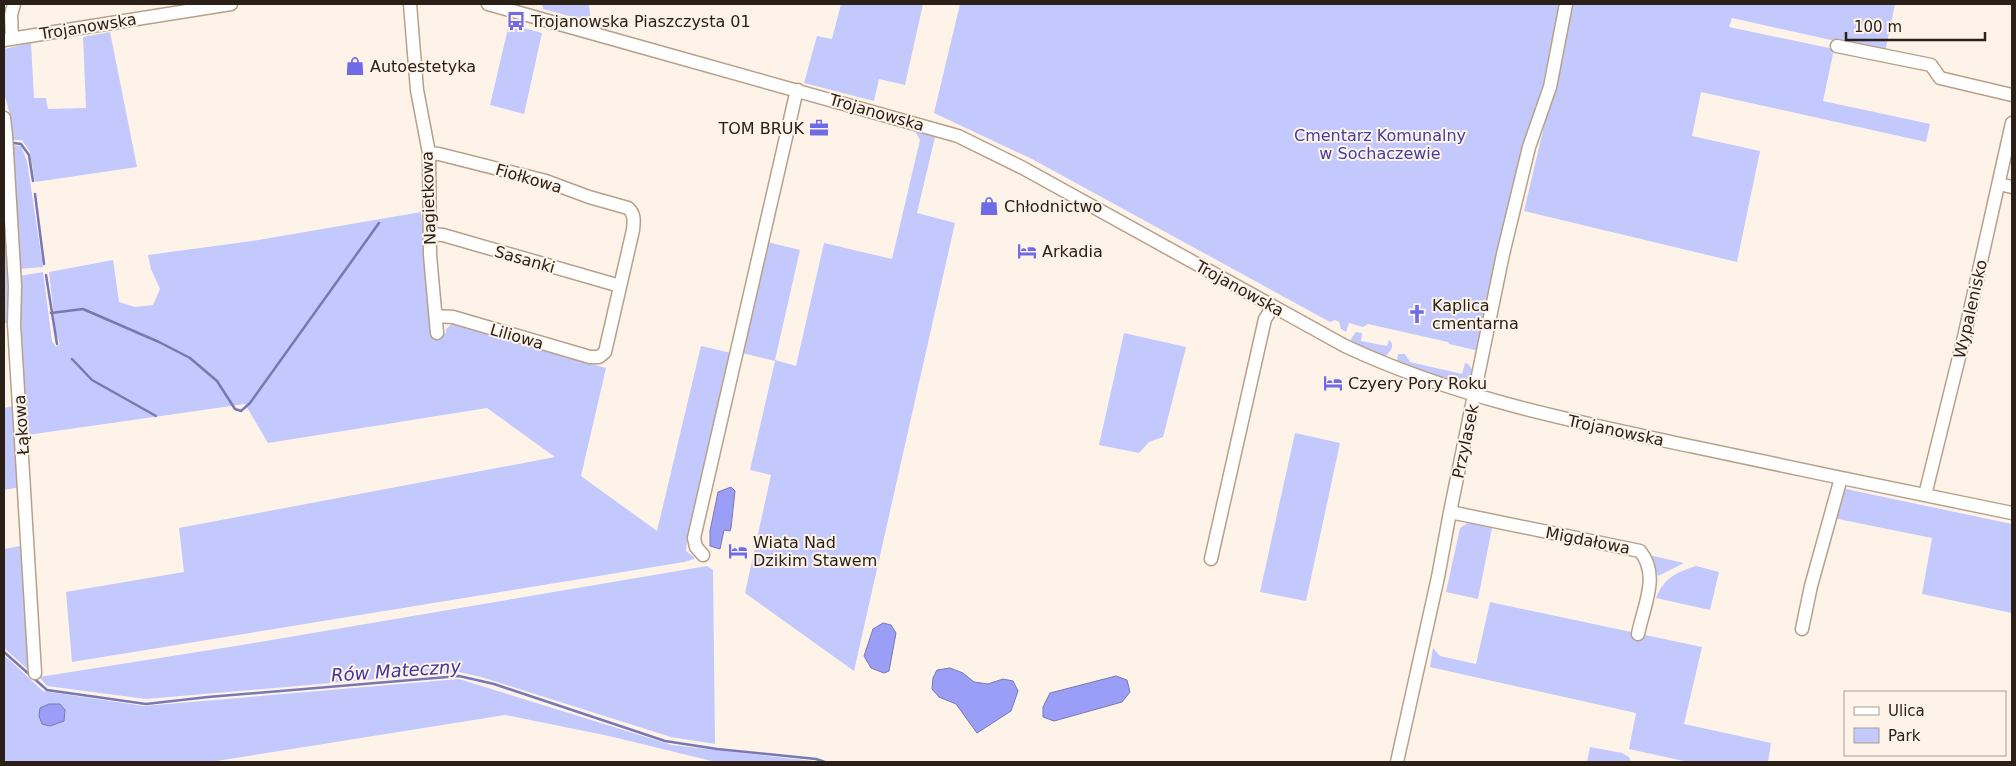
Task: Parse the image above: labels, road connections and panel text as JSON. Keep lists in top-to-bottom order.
{
  "streets": {
    "street": [
      "Trojanowska",
      "Fiołkowa",
      "Nagietkowa",
      "Sasanki",
      "Wypalenisko",
      "Liliowa",
      "Łąkowa",
      "Przylasek",
      "Migdałowa"
    ]
  },
  "crossings": [
    ["Trojanowska", "Wypalenisko"],
    ["Trojanowska", "Przylasek"],
    ["Fiołkowa", "Nagietkowa"],
    ["Fiołkowa", "Sasanki"],
    ["Fiołkowa", "Liliowa"],
    ["Nagietkowa", "Sasanki"],
    ["Nagietkowa", "Liliowa"],
    ["Sasanki", "Liliowa"],
    ["Przylasek", "Migdałowa"]
  ],
  "water": ["Rów Mateczny"],
  "parks": ["Cmentarz Komunalny w Sochaczewie"],
  "places": {
    "bus stop": ["Trojanowska Piaszczysta 01"],
    "shop": ["Autoestetyka", "Chłodnictwo"],
    "office": ["TOM BRUK"],
    "hotel": ["Arkadia", "Czyery Pory Roku", "Wiata Nad Dzikim Stawem"],
    "church": ["Kaplica cmentarna"]
  },
  "legend": ["Ulica", "Park"],
  "scale_bar": "100 m"
}
